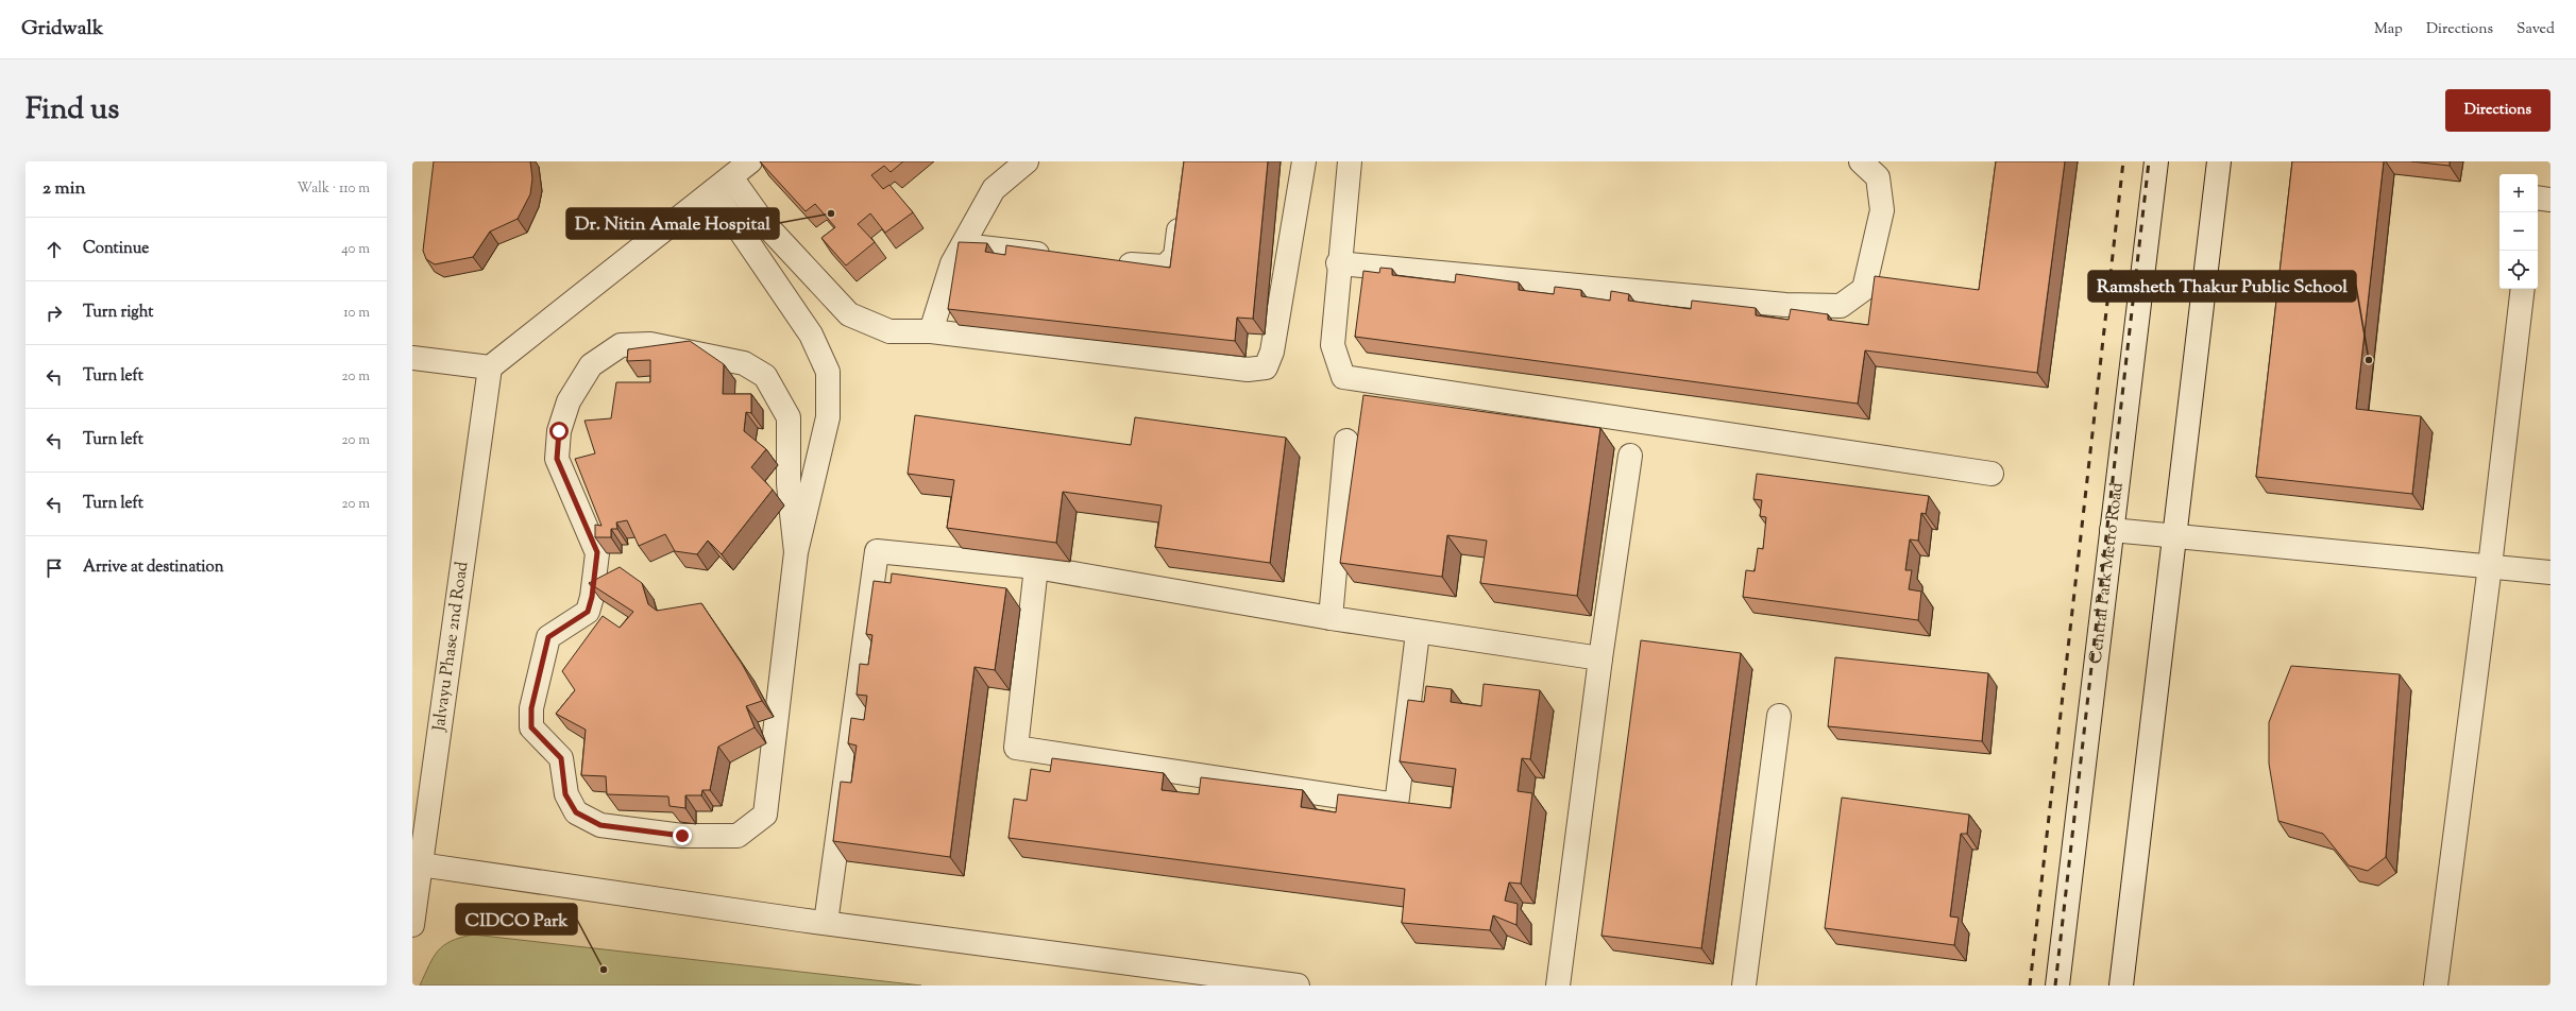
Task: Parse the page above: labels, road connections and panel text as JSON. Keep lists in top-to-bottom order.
{
  "streets": {
    "street": ["Central Park Metro Road", "Jalvayu Phase 2nd Road"]
  },
  "places": ["Dr. Nitin Amale Hospital", "Ramsheth Thakur Public School", "CIDCO Park"],
  "page": {
    "header": "Gridwalk",
    "nav": ["Map", "Directions", "Saved"],
    "title": "Find us",
    "buttons": "Directions",
    "heading": ["2 min", "Walk · 110 m"],
    "map_buttons": ["+", "−"],
    "list": [
      ["Continue", "40 m"],
      ["Turn right", "10 m"],
      ["Turn left", "20 m"],
      ["Turn left", "20 m"],
      ["Turn left", "20 m"],
      "Arrive at destination"
    ]
  }
}
